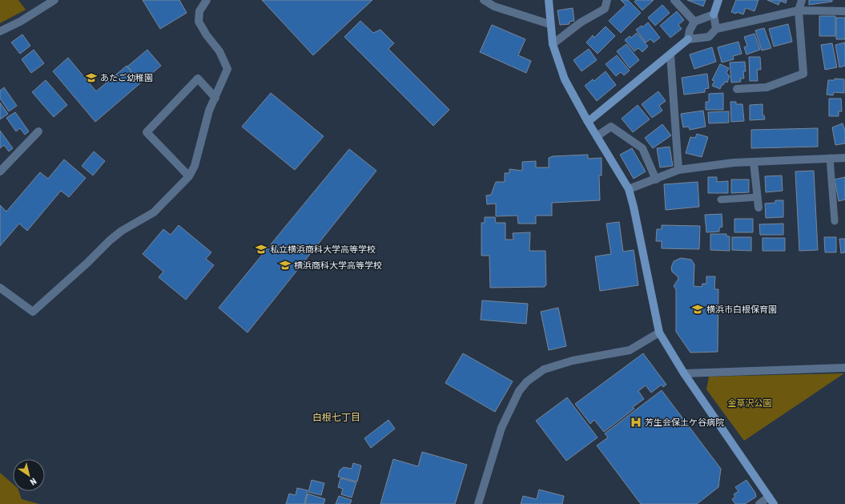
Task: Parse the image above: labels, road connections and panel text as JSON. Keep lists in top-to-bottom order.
{
  "districts": ["白根七丁目"],
  "parks": ["金草沢公園"],
  "places": {
    "school or university": [
      "あたご幼稚園",
      "私立横浜商科大学高等学校",
      "横浜商科大学高等学校",
      "横浜市白根保育園"
    ],
    "hospital": ["芳生会保土ケ谷病院"]
  },
  "north": "bottom right"
}
